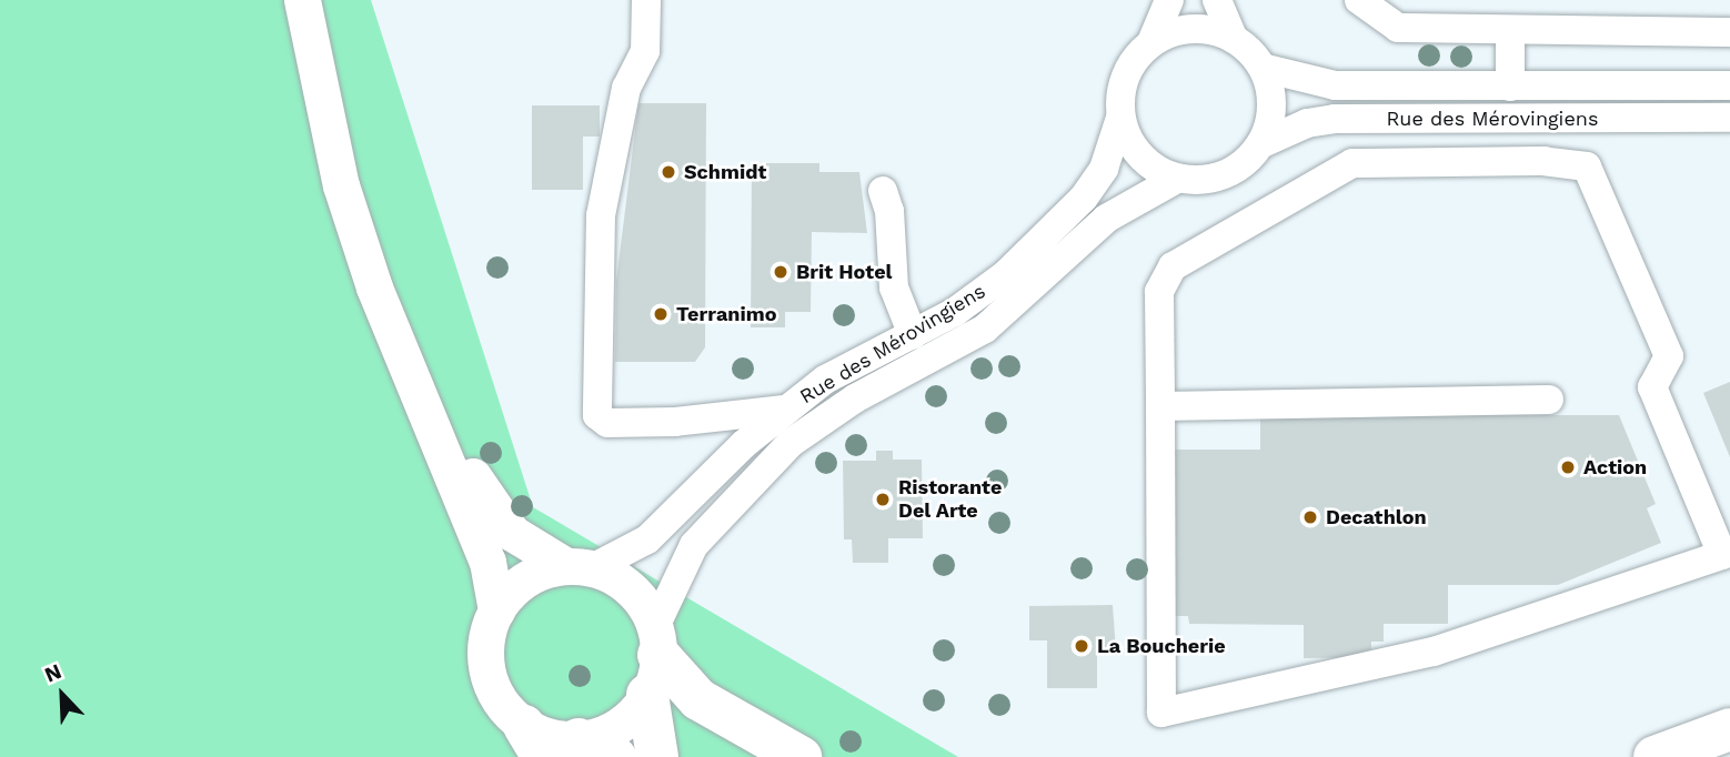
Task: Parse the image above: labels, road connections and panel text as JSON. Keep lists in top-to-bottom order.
{
  "streets": {
    "street": ["Rue des Mérovingiens"]
  },
  "places": [
    "Schmidt",
    "Brit Hotel",
    "Terranimo",
    "Action",
    "Ristorante Del Arte",
    "Decathlon",
    "La Boucherie"
  ],
  "north": "top left"
}
